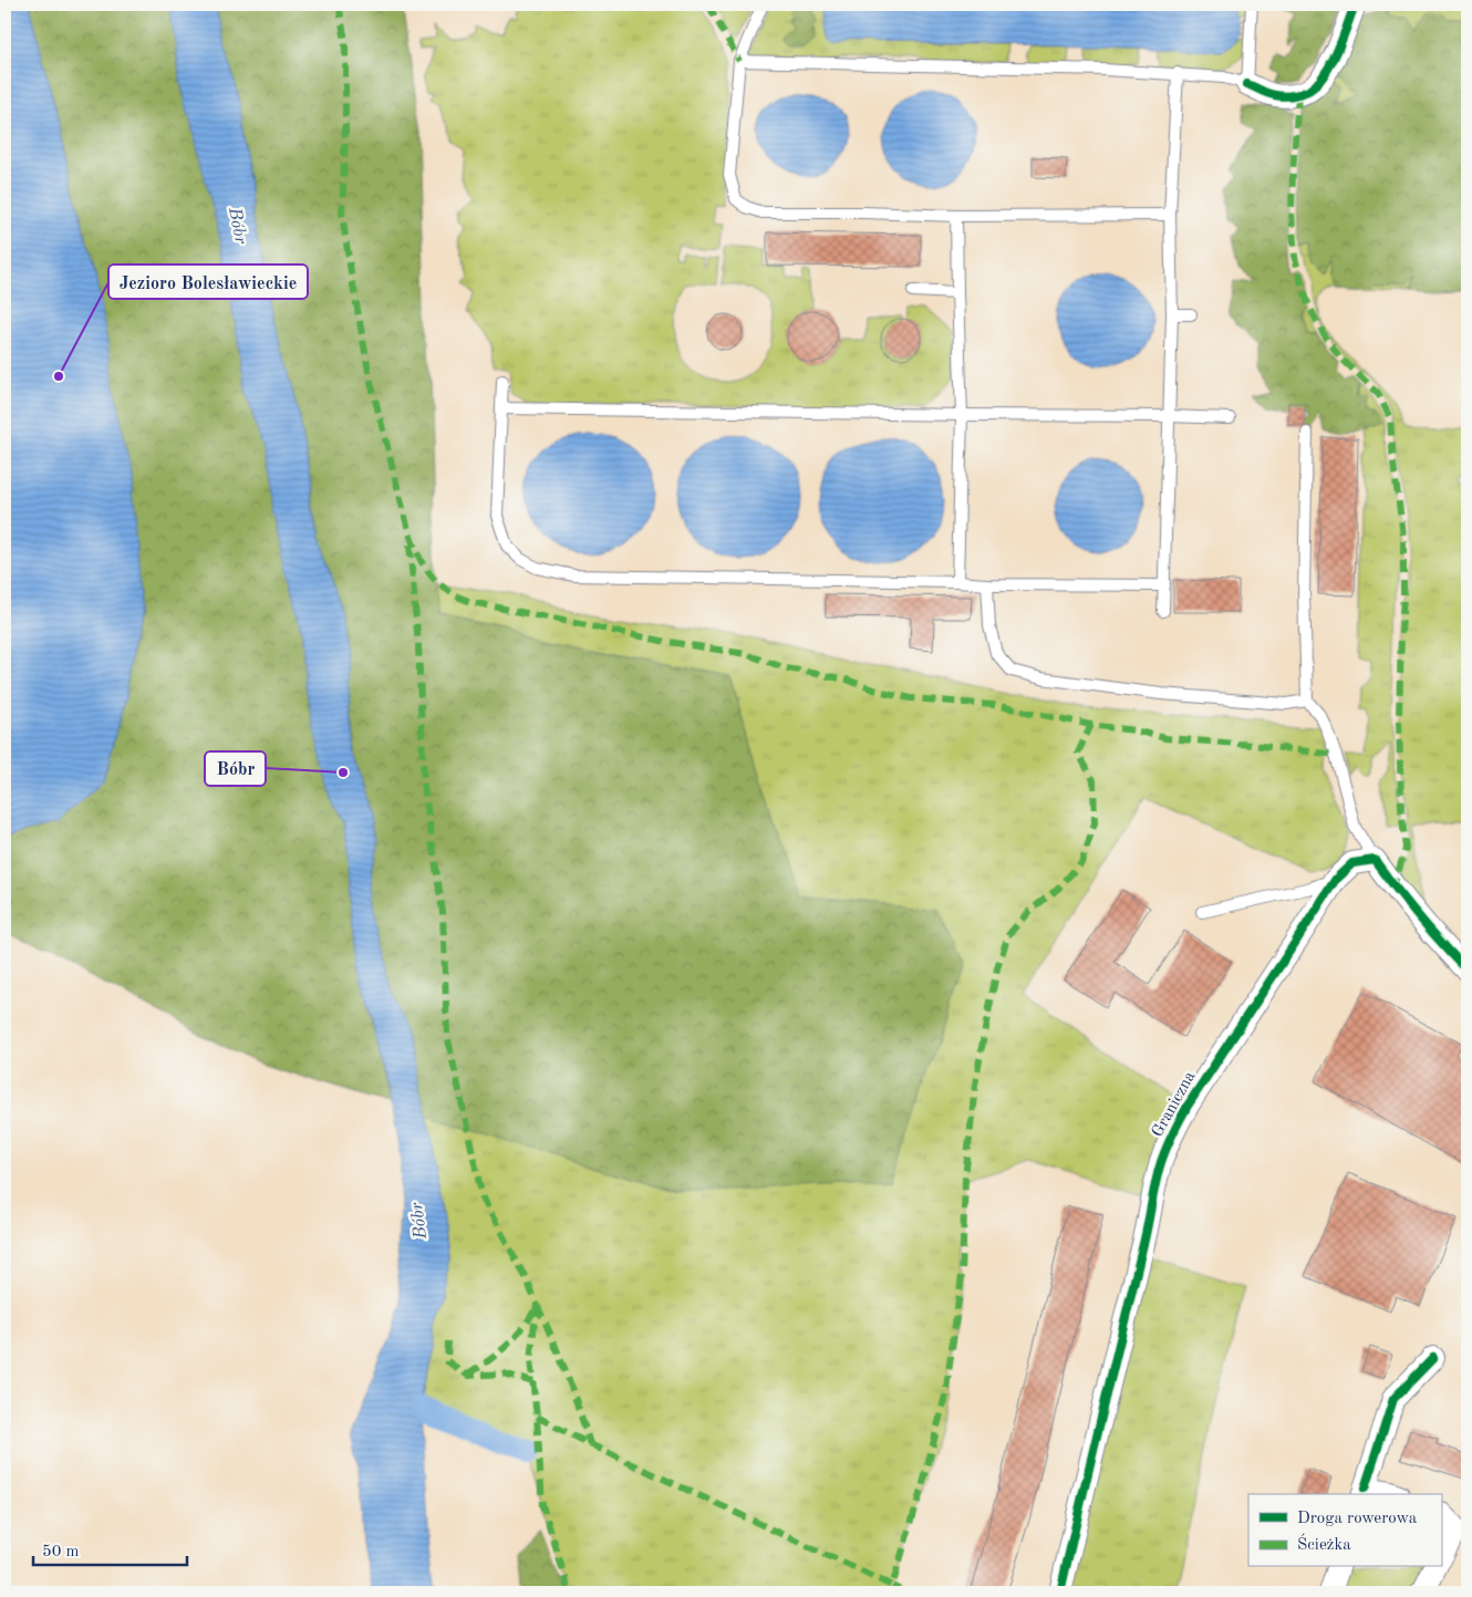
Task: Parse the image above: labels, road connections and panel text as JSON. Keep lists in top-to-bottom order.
{
  "streets": {
    "street": ["Graniczna"]
  },
  "water": ["Bóbr"],
  "places": ["Jezioro Bolesławieckie", "Bóbr"],
  "legend": ["Droga rowerowa", "Ścieżka"],
  "scale_bar": "50 m"
}
